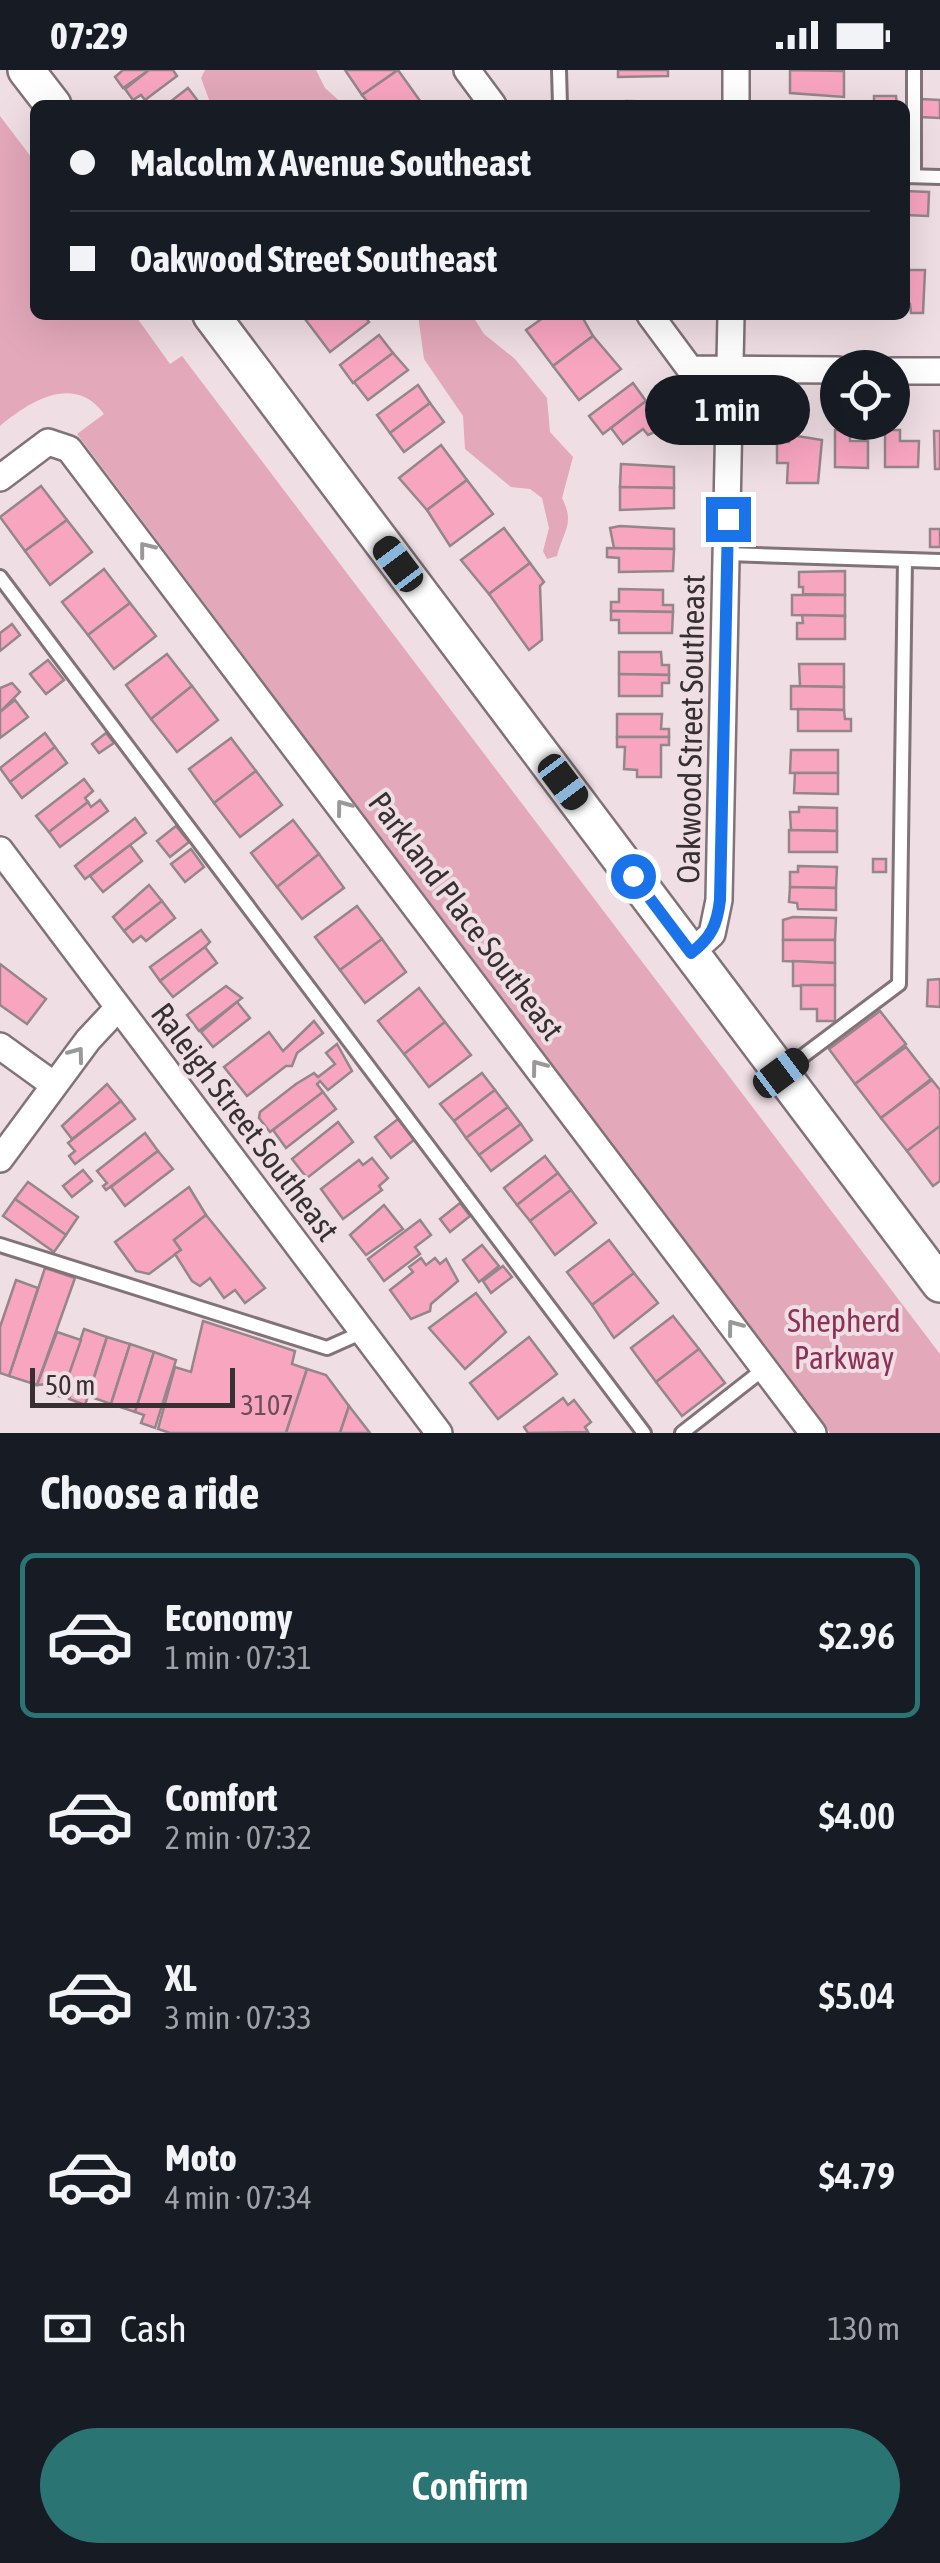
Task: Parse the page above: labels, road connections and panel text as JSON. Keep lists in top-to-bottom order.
{
  "streets": {
    "street": ["Oakwood Street Southeast", "Parkland Place Southeast", "Raleigh Street Southeast"]
  },
  "one_way": ["Parkland Place Southeast"],
  "parks": ["Shepherd Parkway"],
  "house_numbers": ["3107"],
  "scale_bar": "50 m",
  "page": {
    "status": "07:29",
    "banner": ["Malcolm X Avenue Southeast", "Oakwood Street Southeast"],
    "bubble": "1 min",
    "scale": "50 m",
    "heading": "Choose a ride",
    "list": [
      {
        "name": "Economy",
        "note": "1 min · 07:31",
        "value": "$2.96"
      },
      {
        "name": "Comfort",
        "note": "2 min · 07:32",
        "value": "$4.00"
      },
      {
        "name": "XL",
        "note": "3 min · 07:33",
        "value": "$5.04"
      },
      {
        "name": "Moto",
        "note": "4 min · 07:34",
        "value": "$4.79"
      }
    ],
    "pay": ["Cash", "130 m"],
    "buttons": "Confirm"
  }
}
